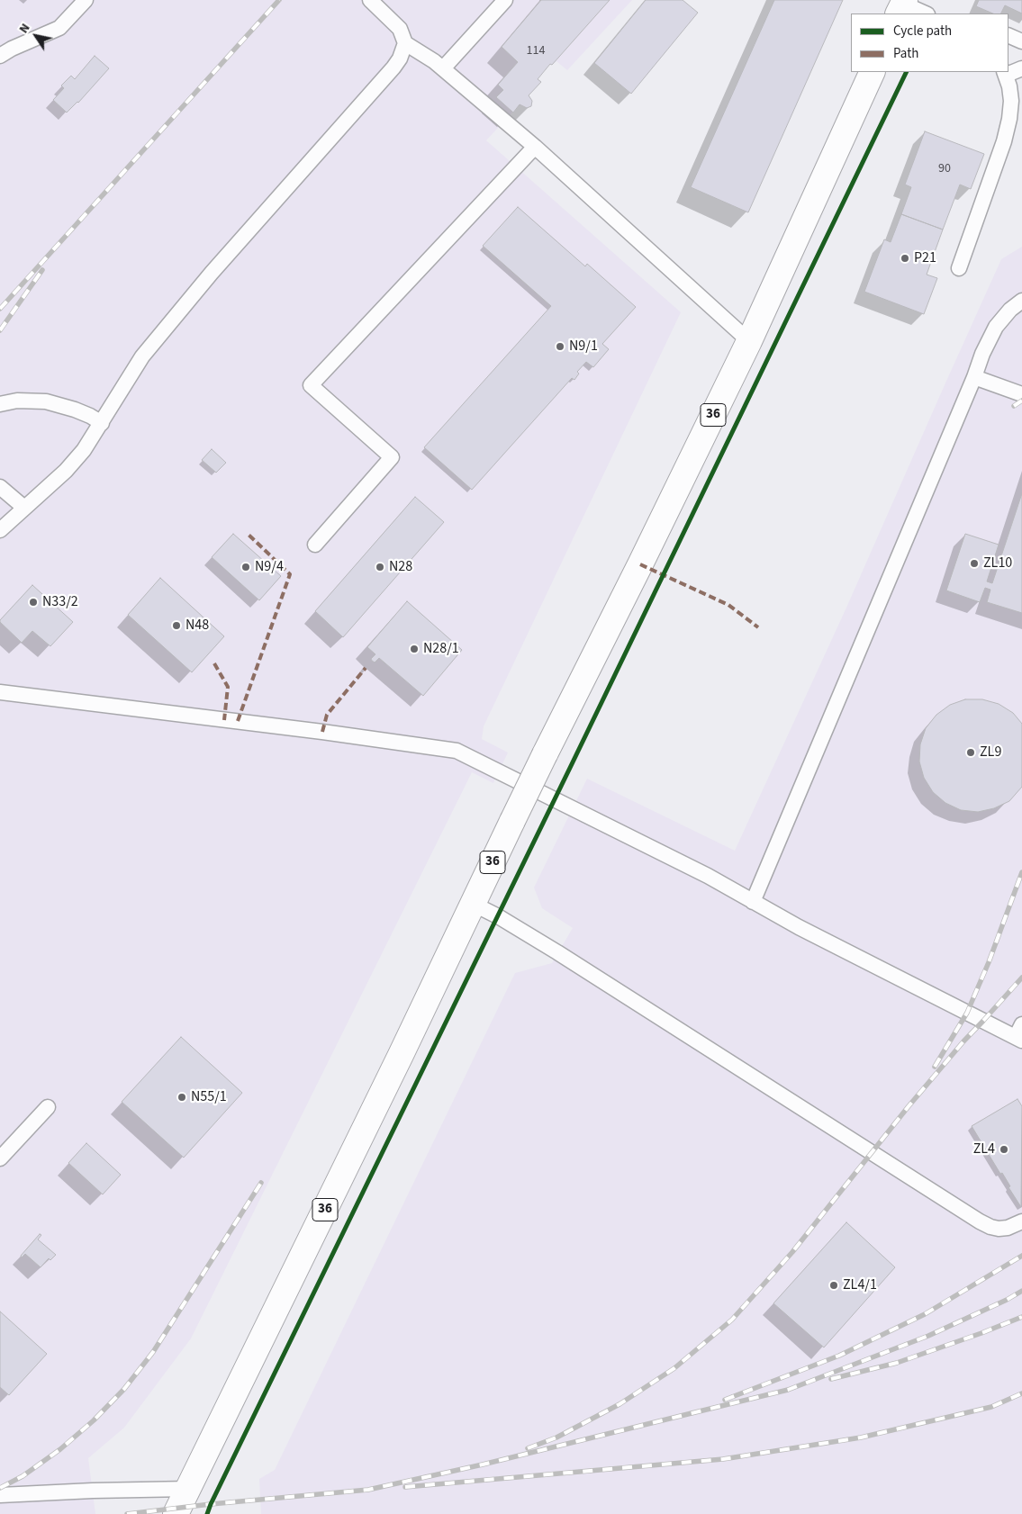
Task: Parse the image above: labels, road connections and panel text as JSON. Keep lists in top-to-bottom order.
{
  "streets": {
    "main road": ["36"]
  },
  "places": [
    "P21",
    "N9/1",
    "ZL10",
    "N9/4",
    "N28",
    "N33/2",
    "N48",
    "N28/1",
    "ZL9",
    "N55/1",
    "ZL4",
    "ZL4/1"
  ],
  "house_numbers": ["114", "90"],
  "legend": ["Cycle path", "Path"],
  "north": "top left"
}
